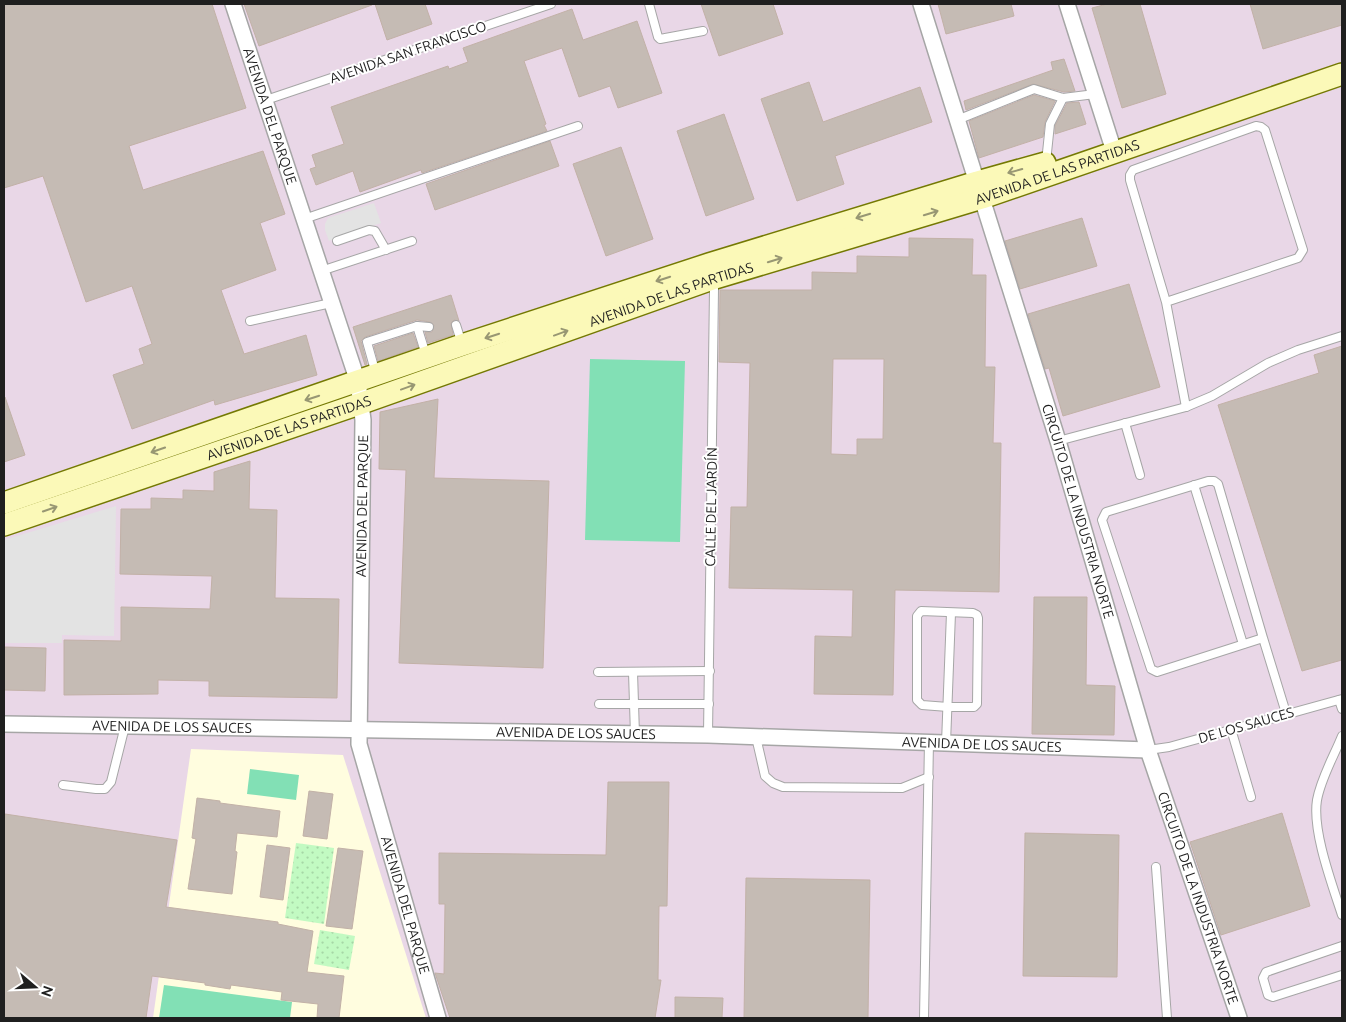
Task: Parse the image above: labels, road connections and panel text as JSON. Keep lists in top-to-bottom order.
{
  "streets": {
    "main road": ["AVENIDA DE LAS PARTIDAS"],
    "street": ["AVENIDA DEL PARQUE", "CIRCUITO DE LA INDUSTRIA NORTE", "AVENIDA DE LOS SAUCES"],
    "lane": ["AVENIDA SAN FRANCISCO", "CALLE DEL JARDÍN", "DE LOS SAUCES"]
  },
  "crossings": [
    ["AVENIDA SAN FRANCISCO", "AVENIDA DEL PARQUE"],
    ["AVENIDA DEL PARQUE", "AVENIDA DE LAS PARTIDAS"],
    ["AVENIDA DEL PARQUE", "AVENIDA DE LOS SAUCES"],
    ["AVENIDA DE LAS PARTIDAS", "CALLE DEL JARDÍN"],
    ["AVENIDA DE LAS PARTIDAS", "CIRCUITO DE LA INDUSTRIA NORTE"],
    ["CALLE DEL JARDÍN", "AVENIDA DE LOS SAUCES"],
    ["CIRCUITO DE LA INDUSTRIA NORTE", "DE LOS SAUCES"],
    ["CIRCUITO DE LA INDUSTRIA NORTE", "AVENIDA DE LOS SAUCES"],
    ["DE LOS SAUCES", "AVENIDA DE LOS SAUCES"]
  ],
  "north": "right"
}
